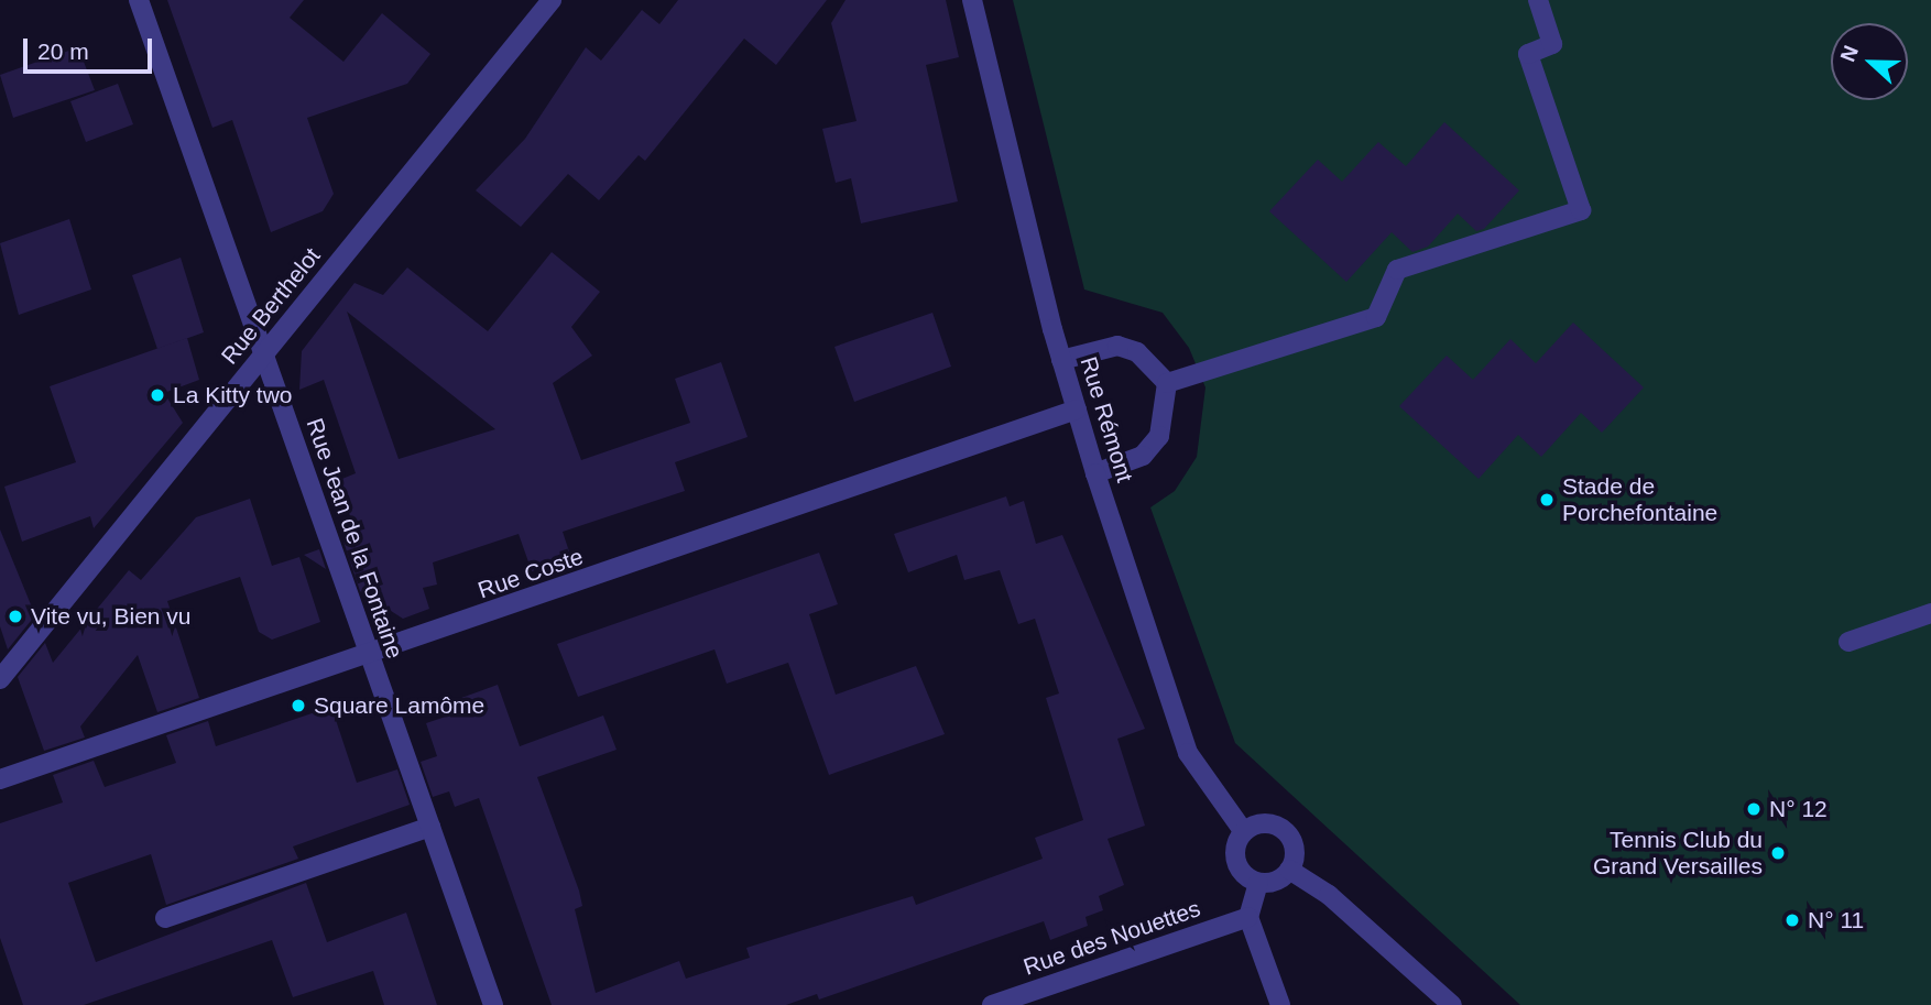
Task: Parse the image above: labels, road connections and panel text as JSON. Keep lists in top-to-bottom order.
{
  "streets": {
    "street": [
      "Rue Berthelot",
      "Rue Rémont",
      "Rue Jean de la Fontaine",
      "Rue Coste",
      "Rue des Nouettes"
    ]
  },
  "crossings": [
    ["Rue Berthelot", "Rue Jean de la Fontaine"],
    ["Rue Rémont", "Rue Coste"],
    ["Rue Jean de la Fontaine", "Rue Coste"]
  ],
  "places": [
    "La Kitty two",
    "Stade de Porchefontaine",
    "Vite vu, Bien vu",
    "Square Lamôme",
    "N° 12",
    "Tennis Club du Grand Versailles",
    "N° 11"
  ],
  "scale_bar": "20 m",
  "north": "left"
}
